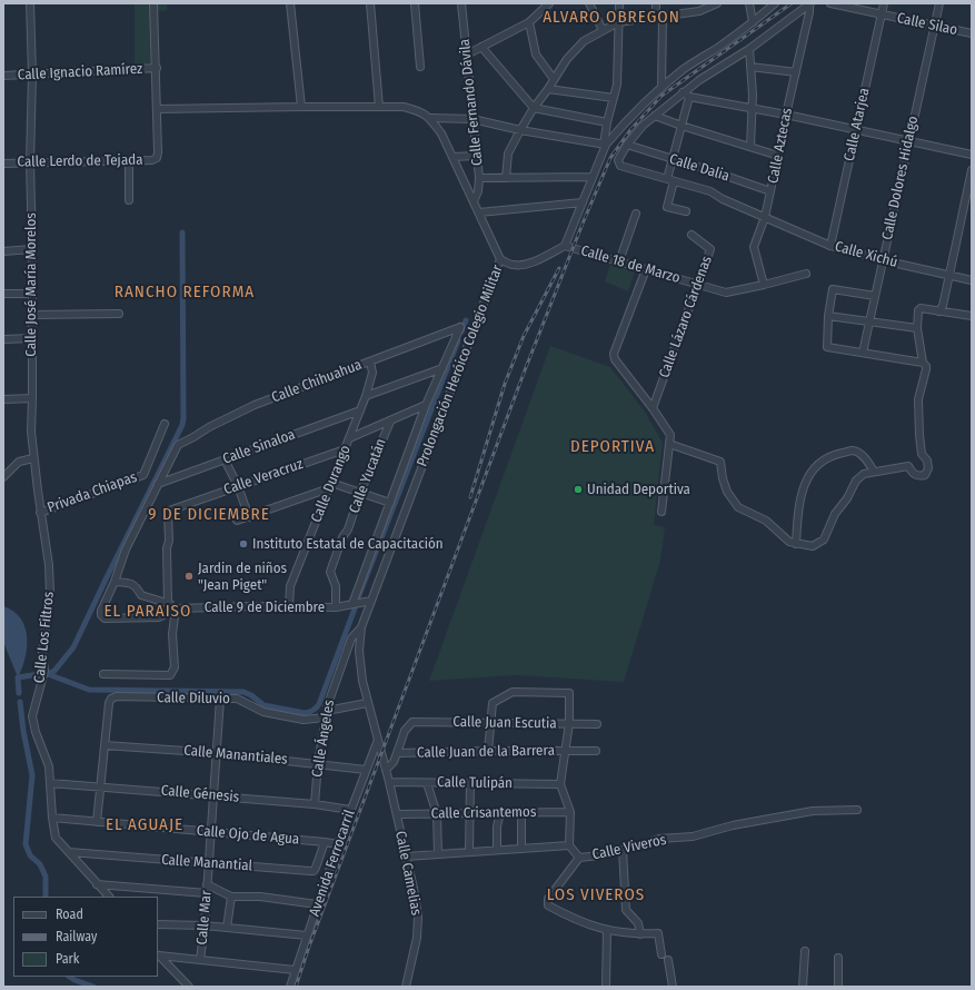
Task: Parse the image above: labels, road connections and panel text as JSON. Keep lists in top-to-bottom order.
{
  "streets": {
    "street": [
      "Calle Silao",
      "Calle Ignacio Ramírez",
      "Calle Fernando Dávila",
      "Calle Atarjea",
      "Calle Aztecas",
      "Calle Lerdo de Tejada",
      "Calle Dalia",
      "Calle Dolores Hidalgo",
      "Calle Xichú",
      "Calle 18 de Marzo",
      "Calle José María Morelos",
      "Calle Lázaro Cárdenas",
      "Prolongación Heróico Colegio Militar",
      "Calle Chihuahua",
      "Calle Sinaloa",
      "Calle Yucatán",
      "Calle Veracruz",
      "Calle Durango",
      "Privada Chiapas",
      "Calle 9 de Diciembre",
      "Calle Los Filtros",
      "Calle Diluvio",
      "Calle Juan Escutia",
      "Calle Ángeles",
      "Calle Juan de la Barrera",
      "Calle Manantiales",
      "Calle Tulipán",
      "Calle Génesis",
      "Calle Crisantemos",
      "Calle Ojo de Agua",
      "Calle Viveros",
      "Calle Manantial",
      "Avenida Ferrocarril",
      "Calle Camelias",
      "Calle Mar"
    ]
  },
  "crossings": [
    ["Calle Silao", "Calle Atarjea"],
    ["Calle Silao", "Calle Dolores Hidalgo"],
    ["Calle Ignacio Ramírez", "Calle José María Morelos"],
    ["Calle Fernando Dávila", "Prolongación Heróico Colegio Militar"],
    ["Calle Atarjea", "Calle Xichú"],
    ["Calle Aztecas", "Calle Dalia"],
    ["Calle Aztecas", "Calle Xichú"],
    ["Calle Aztecas", "Calle 18 de Marzo"],
    ["Calle Lerdo de Tejada", "Calle José María Morelos"],
    ["Calle Lerdo de Tejada", "Prolongación Heróico Colegio Militar"],
    ["Calle Dalia", "Calle Xichú"],
    ["Calle Dolores Hidalgo", "Calle Xichú"],
    ["Calle 18 de Marzo", "Calle Lázaro Cárdenas"],
    ["Calle 18 de Marzo", "Prolongación Heróico Colegio Militar"],
    ["Calle José María Morelos", "Privada Chiapas"],
    ["Calle José María Morelos", "Calle Los Filtros"],
    ["Prolongación Heróico Colegio Militar", "Calle Diluvio"],
    ["Prolongación Heróico Colegio Militar", "Calle Ángeles"],
    ["Prolongación Heróico Colegio Militar", "Avenida Ferrocarril"],
    ["Prolongación Heróico Colegio Militar", "Calle Camelias"],
    ["Calle Chihuahua", "Calle Sinaloa"],
    ["Calle Chihuahua", "Calle Durango"],
    ["Calle Sinaloa", "Calle Durango"],
    ["Calle Yucatán", "Calle 9 de Diciembre"],
    ["Calle Veracruz", "Calle Durango"],
    ["Calle Durango", "Calle 9 de Diciembre"],
    ["Calle Los Filtros", "Calle Génesis"],
    ["Calle Los Filtros", "Calle Ojo de Agua"],
    ["Calle Los Filtros", "Calle Manantial"],
    ["Calle Diluvio", "Calle Ángeles"],
    ["Calle Diluvio", "Calle Manantiales"],
    ["Calle Diluvio", "Calle Mar"],
    ["Calle Juan Escutia", "Calle Juan de la Barrera"],
    ["Calle Ángeles", "Calle Manantiales"],
    ["Calle Ángeles", "Calle Génesis"],
    ["Calle Juan de la Barrera", "Calle Camelias"],
    ["Calle Manantiales", "Avenida Ferrocarril"],
    ["Calle Manantiales", "Calle Mar"],
    ["Calle Tulipán", "Calle Camelias"],
    ["Calle Génesis", "Avenida Ferrocarril"],
    ["Calle Génesis", "Calle Mar"],
    ["Calle Crisantemos", "Calle Camelias"],
    ["Calle Ojo de Agua", "Calle Manantial"],
    ["Calle Ojo de Agua", "Avenida Ferrocarril"],
    ["Calle Ojo de Agua", "Calle Mar"],
    ["Calle Manantial", "Calle Mar"]
  ],
  "districts": [
    "ALVARO OBREGON",
    "RANCHO REFORMA",
    "DEPORTIVA",
    "9 DE DICIEMBRE",
    "EL PARAISO",
    "EL AGUAJE",
    "LOS VIVEROS"
  ],
  "places": ["Unidad Deportiva", "Instituto Estatal de Capacitación", "Jardin de niños \"Jean Piget\""],
  "legend": ["Road", "Railway", "Park"]
}
